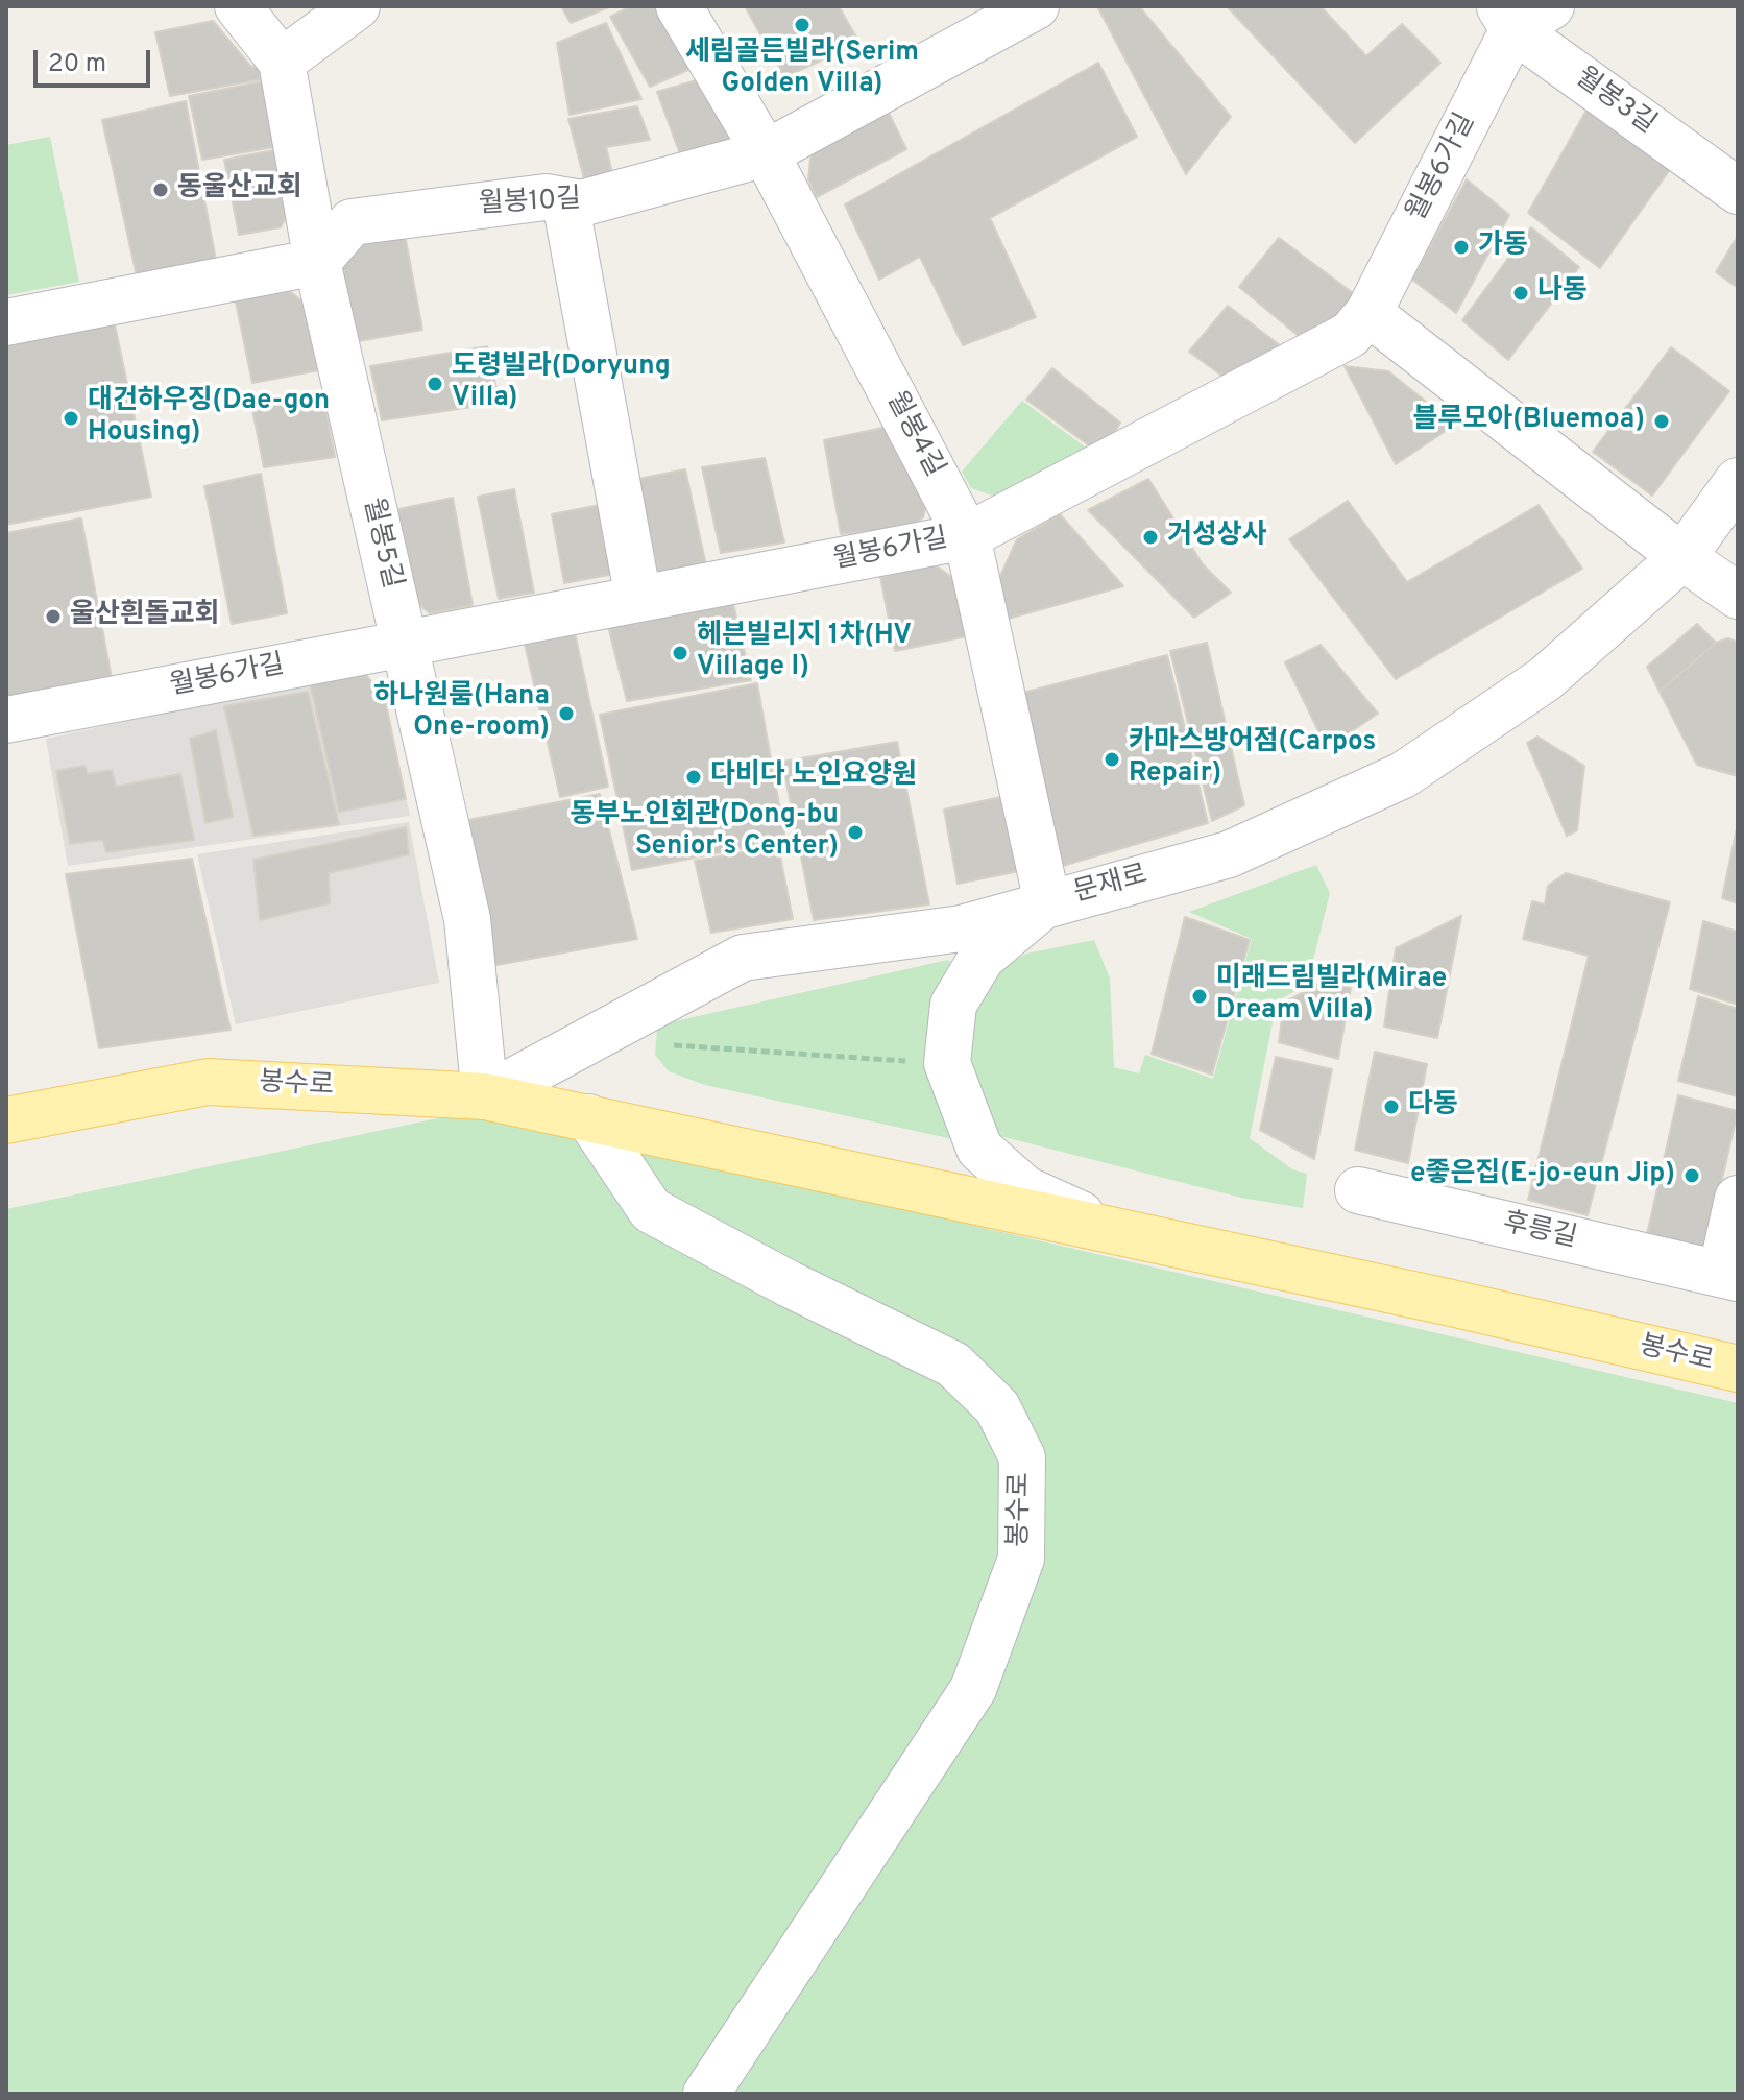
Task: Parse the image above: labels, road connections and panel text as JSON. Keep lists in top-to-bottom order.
{
  "streets": {
    "main road": ["봉수로"],
    "street": [
      "월봉3길",
      "월봉6가길",
      "월봉10길",
      "월봉4길",
      "월봉5길",
      "문재로",
      "후릉길"
    ]
  },
  "crossings": [
    ["월봉3길", "월봉6가길"],
    ["월봉6가길", "월봉4길"],
    ["월봉6가길", "월봉5길"],
    ["월봉10길", "월봉4길"],
    ["월봉10길", "월봉5길"],
    ["월봉4길", "문재로"],
    ["월봉5길", "문재로"],
    ["월봉5길", "봉수로"],
    ["문재로", "봉수로"]
  ],
  "places": [
    "세림골든빌라(Serim Golden Villa)",
    "동울산교회",
    "가동",
    "나동",
    "도령빌라(Doryung Villa)",
    "대건하우징(Dae-gon Housing)",
    "블루모아(Bluemoa)",
    "거성상사",
    "울산흰돌교회",
    "헤븐빌리지 1차(HV Village I)",
    "하나원룸(Hana One-room)",
    "카마스방어점(Carpos Repair)",
    "다비다 노인요양원",
    "동부노인회관(Dong-bu Senior's Center)",
    "미래드림빌라(Mirae Dream Villa)",
    "다동",
    "e좋은집(E-jo-eun Jip)"
  ],
  "scale_bar": "20 m"
}
